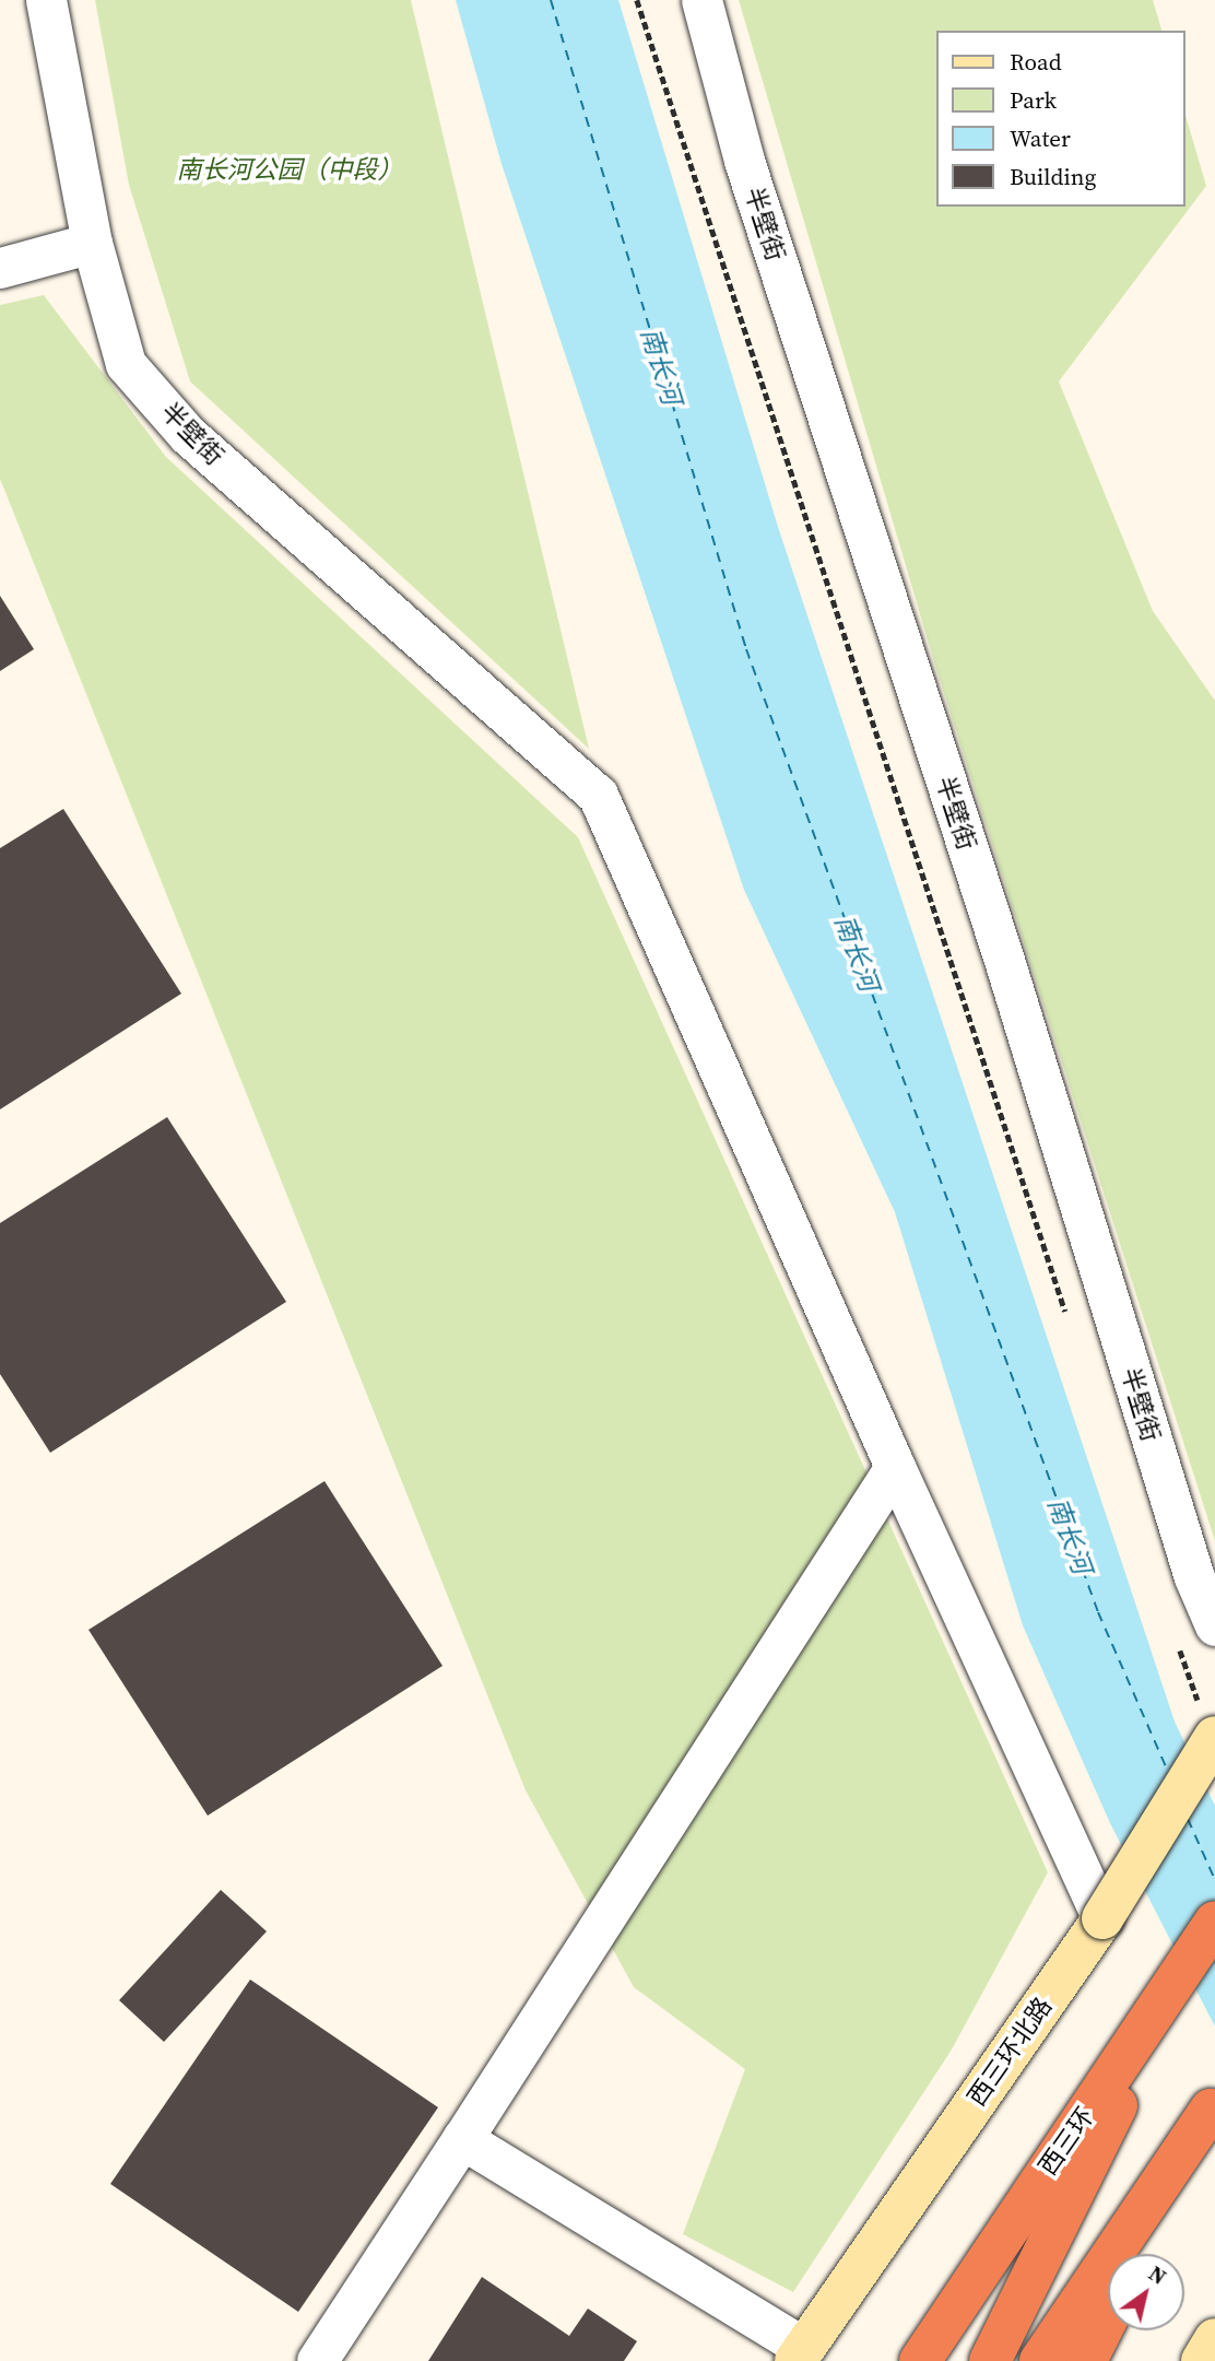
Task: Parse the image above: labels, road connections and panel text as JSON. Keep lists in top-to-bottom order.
{
  "streets": {
    "highway": ["西三环"],
    "street": ["半壁街", "西三环北路"]
  },
  "crossings": [
    ["半壁街", "西三环北路"]
  ],
  "water": ["南长河"],
  "parks": ["南长河公园（中段）"],
  "legend": [
    "Road",
    "Park",
    "Water",
    "Building"
  ],
  "north": "top right"
}
